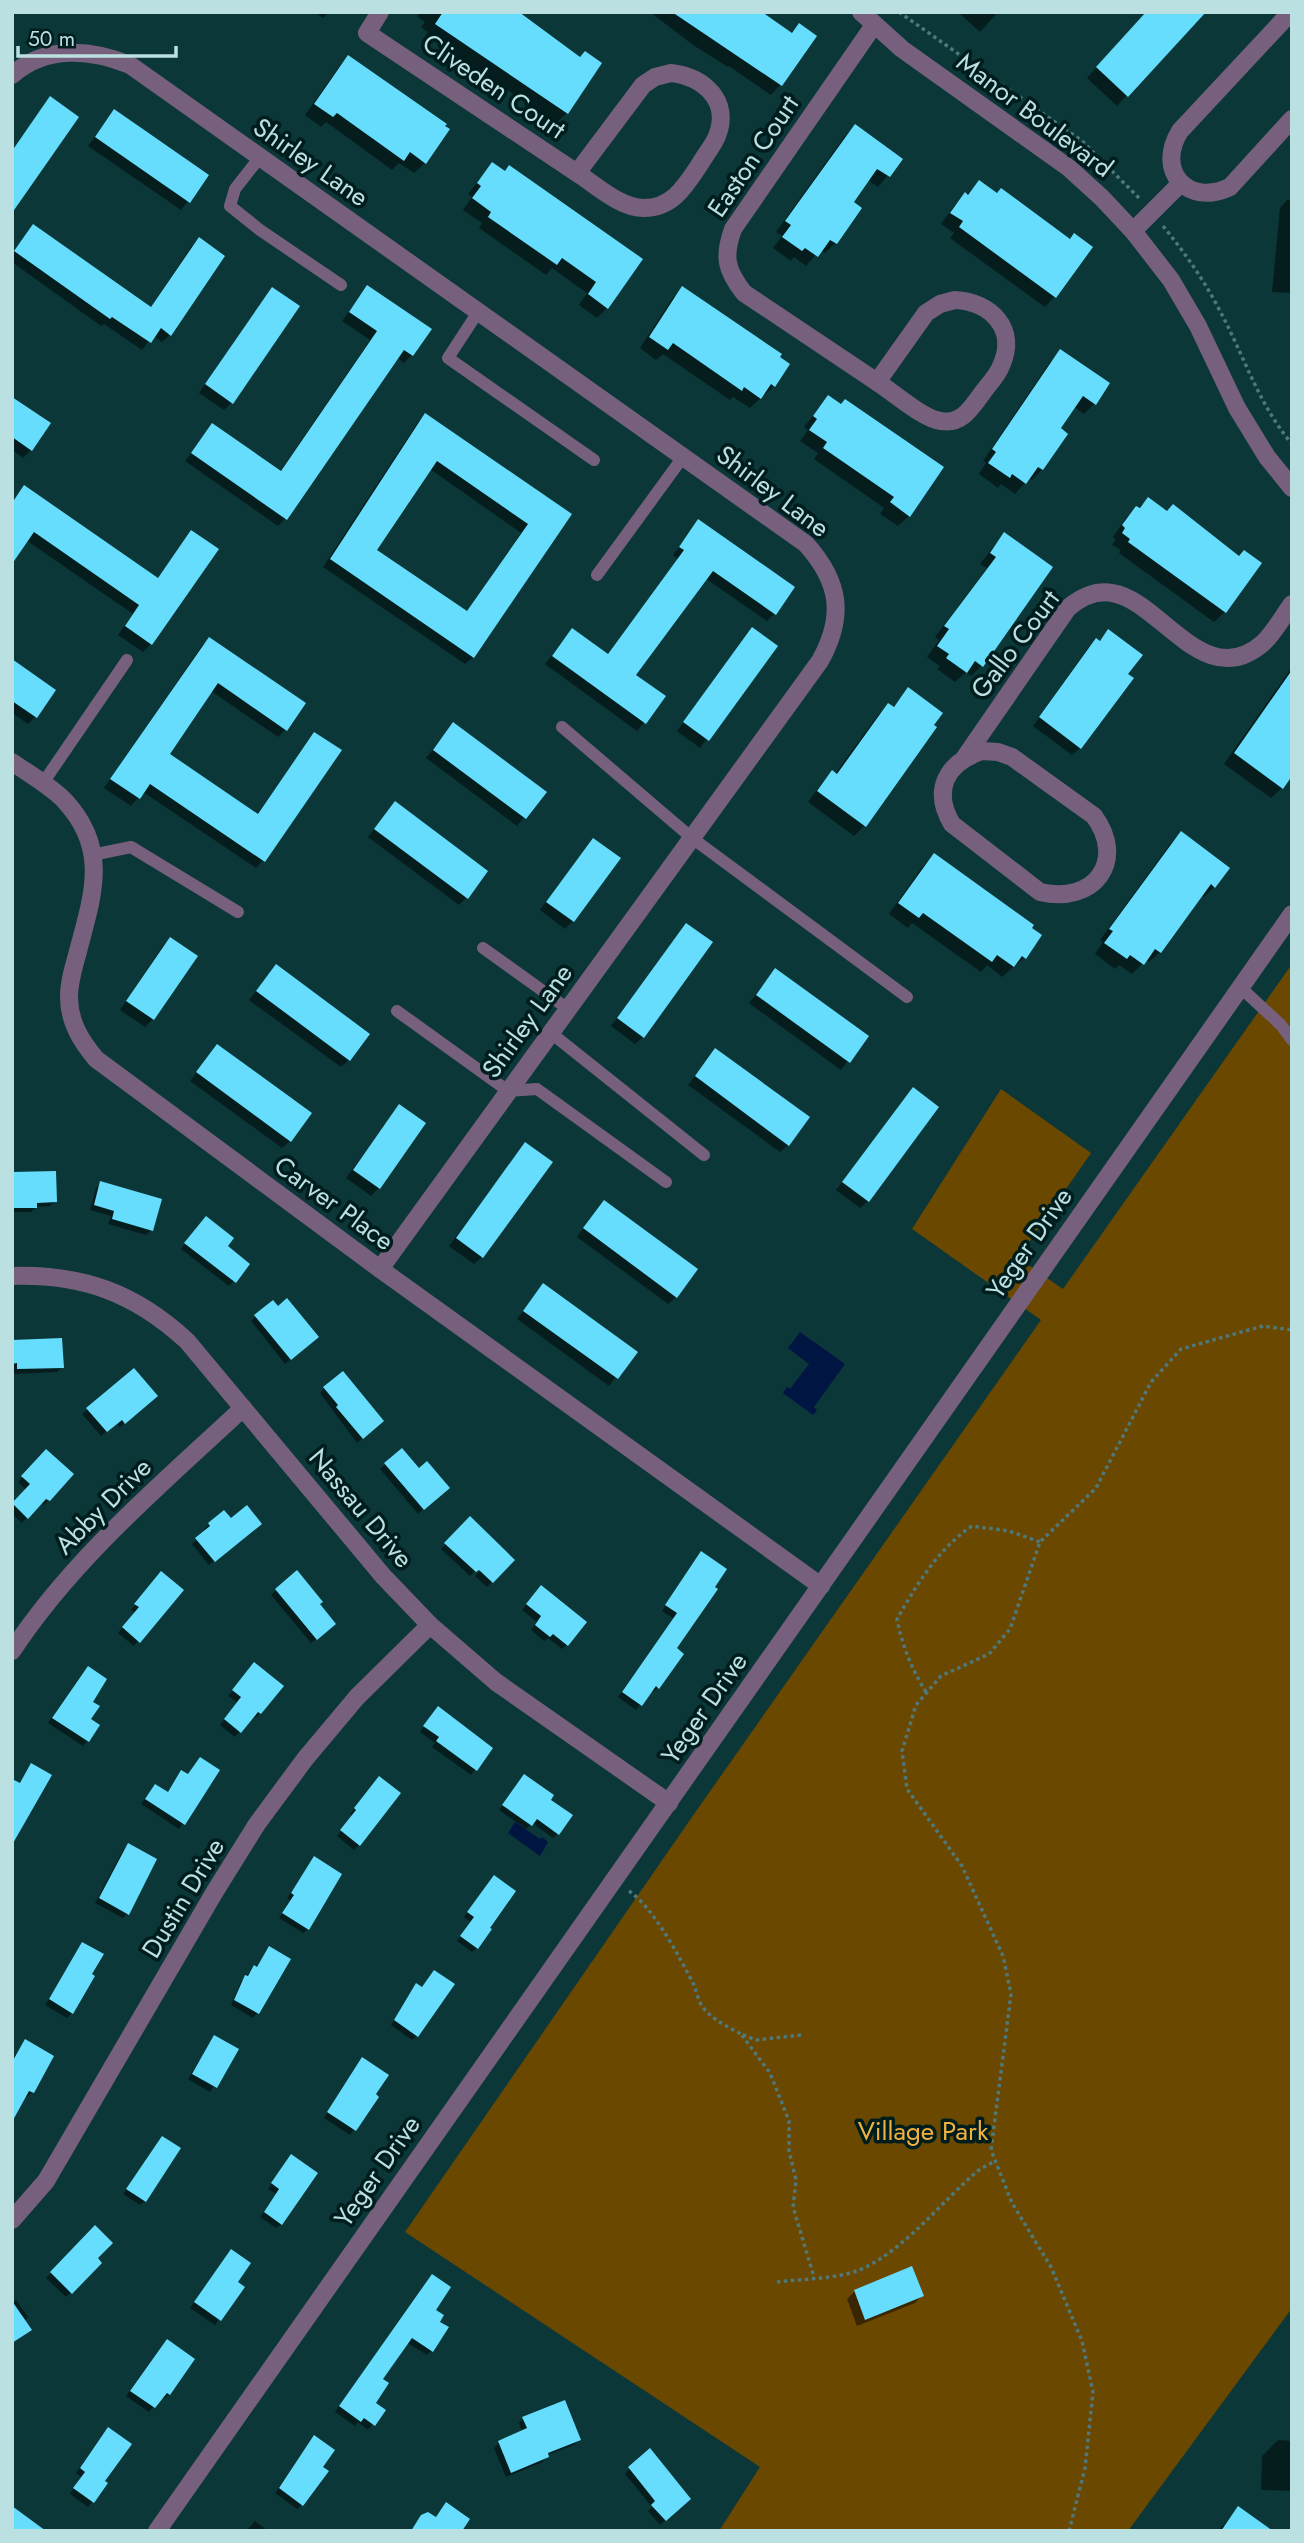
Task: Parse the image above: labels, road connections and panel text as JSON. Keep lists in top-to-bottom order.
{
  "streets": {
    "street": [
      "Cliveden Court",
      "Manor Boulevard",
      "Easton Court",
      "Shirley Lane",
      "Gallo Court",
      "Carver Place",
      "Yeger Drive",
      "Abby Drive",
      "Nassau Drive",
      "Dustin Drive"
    ]
  },
  "crossings": [
    ["Manor Boulevard", "Easton Court"],
    ["Shirley Lane", "Carver Place"],
    ["Carver Place", "Yeger Drive"],
    ["Yeger Drive", "Nassau Drive"],
    ["Abby Drive", "Nassau Drive"],
    ["Nassau Drive", "Dustin Drive"]
  ],
  "parks": ["Village Park"],
  "scale_bar": "50 m"
}
